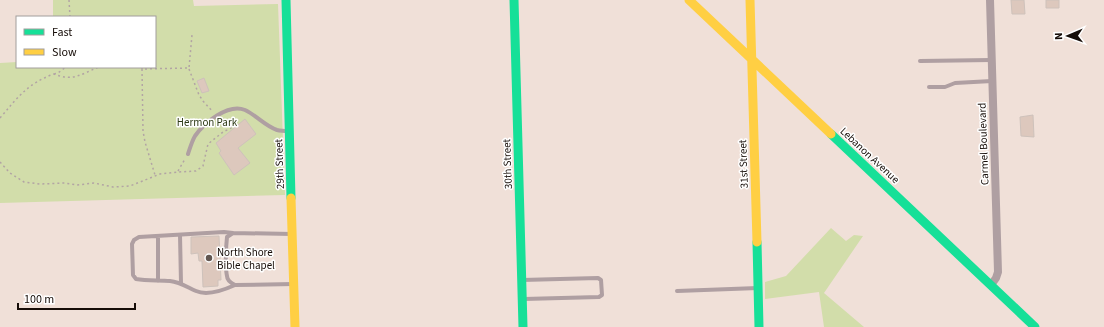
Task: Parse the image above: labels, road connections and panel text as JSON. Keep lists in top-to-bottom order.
{
  "streets": {
    "street": [
      "Carmel Boulevard",
      "Lebanon Avenue",
      "29th Street",
      "30th Street",
      "31st Street"
    ]
  },
  "crossings": [
    ["Carmel Boulevard", "Lebanon Avenue"],
    ["Lebanon Avenue", "31st Street"]
  ],
  "parks": ["Hermon Park"],
  "places": ["North Shore Bible Chapel"],
  "legend": ["Fast", "Slow"],
  "scale_bar": "100 m",
  "north": "left"
}
